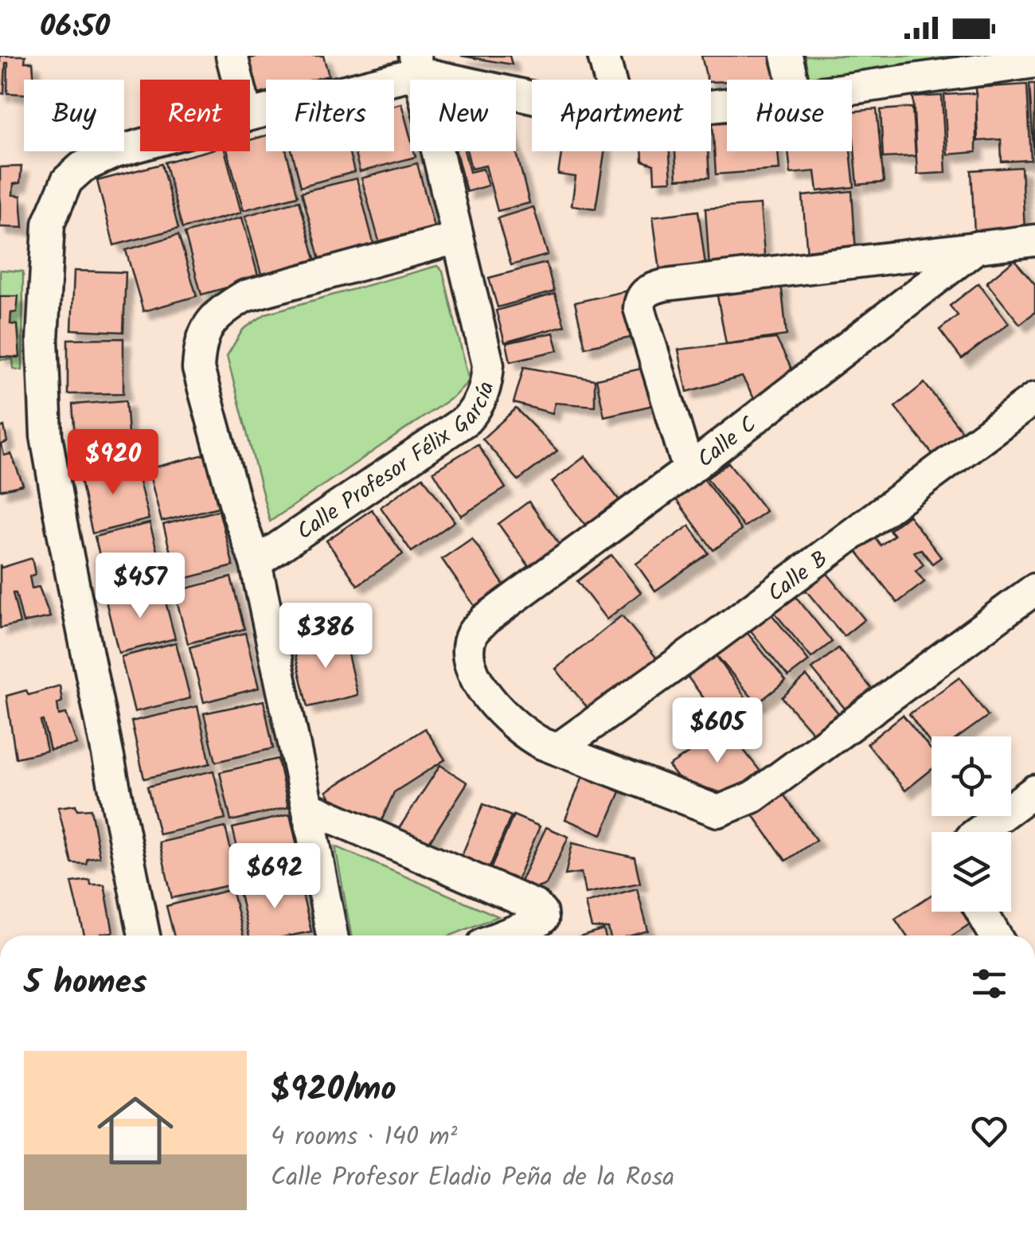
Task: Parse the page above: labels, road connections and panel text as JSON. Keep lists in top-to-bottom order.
{
  "streets": {
    "street": ["Calle C", "Calle Profesor Félix García", "Calle B"]
  },
  "crossings": [
    ["Calle C", "Calle B"]
  ],
  "page": {
    "status": "06:50",
    "chip": [
      "Buy",
      "Rent",
      "Filters",
      "New",
      "Apartment",
      "House"
    ],
    "price": [
      "$920",
      "$457",
      "$386",
      "$605",
      "$692"
    ],
    "heading": "5 homes",
    "list": [
      {
        "name": "$920/mo",
        "note": "4 rooms · 140 m² · Calle Profesor Eladio Peña de la Rosa"
      }
    ]
  }
}
